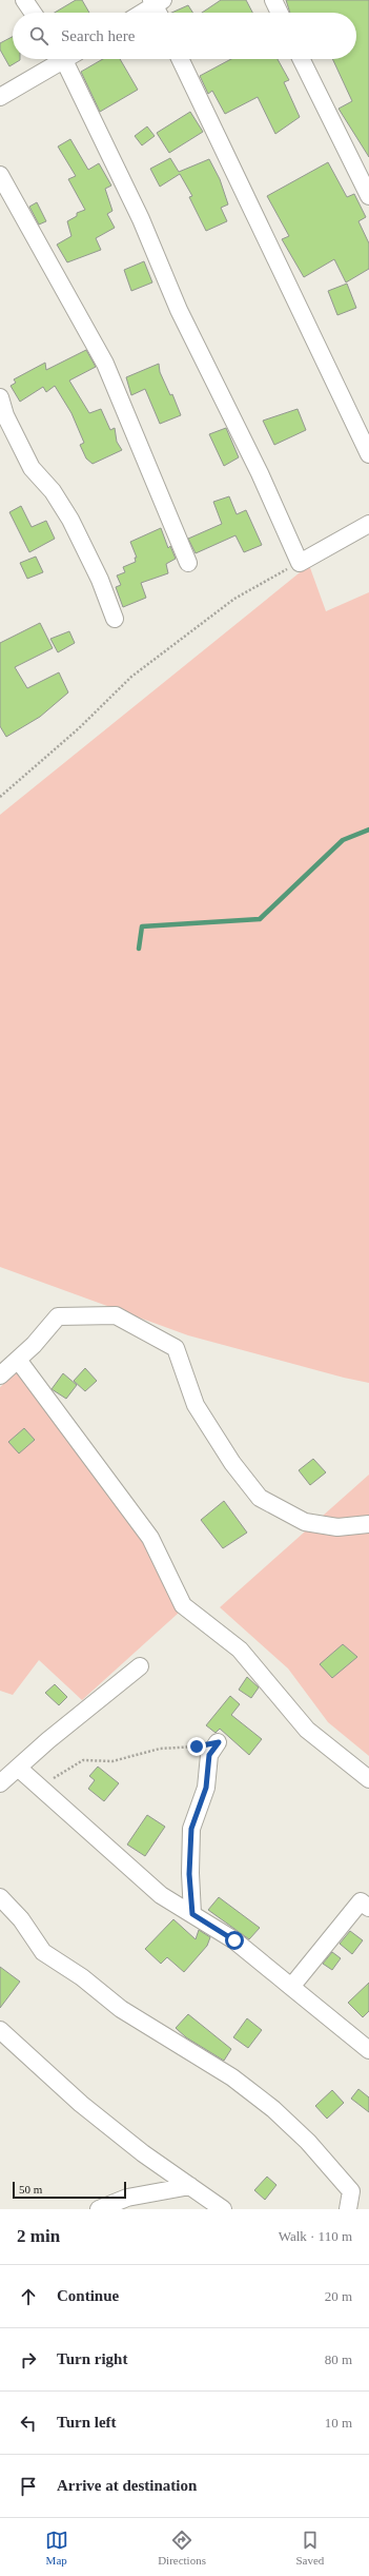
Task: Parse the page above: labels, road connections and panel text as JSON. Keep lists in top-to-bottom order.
{
  "scale_bar": "50 m",
  "page": {
    "search": "Search here",
    "scale": "50 m",
    "heading": ["2 min", "Walk · 110 m"],
    "list": [
      ["Continue", "20 m"],
      ["Turn right", "80 m"],
      ["Turn left", "10 m"],
      "Arrive at destination"
    ],
    "nav": ["Map", "Directions", "Saved"]
  }
}
